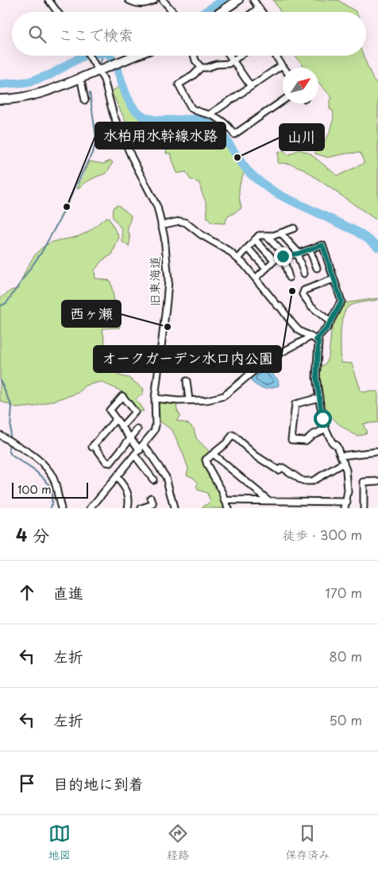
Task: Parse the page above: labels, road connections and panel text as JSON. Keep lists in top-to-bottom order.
{
  "streets": {
    "street": ["旧東海道"]
  },
  "places": [
    "山川",
    "水柏用水幹線水路",
    "オークガーデン水口内公園",
    "西ヶ瀬"
  ],
  "scale_bar": "100 m",
  "north": "top right",
  "page": {
    "search": "ここで検索",
    "scale": "100 m",
    "heading": ["4 分", "徒歩 · 300 m"],
    "list": [
      ["直進", "170 m"],
      ["左折", "80 m"],
      ["左折", "50 m"],
      "目的地に到着"
    ],
    "nav": ["地図", "経路", "保存済み"]
  }
}
